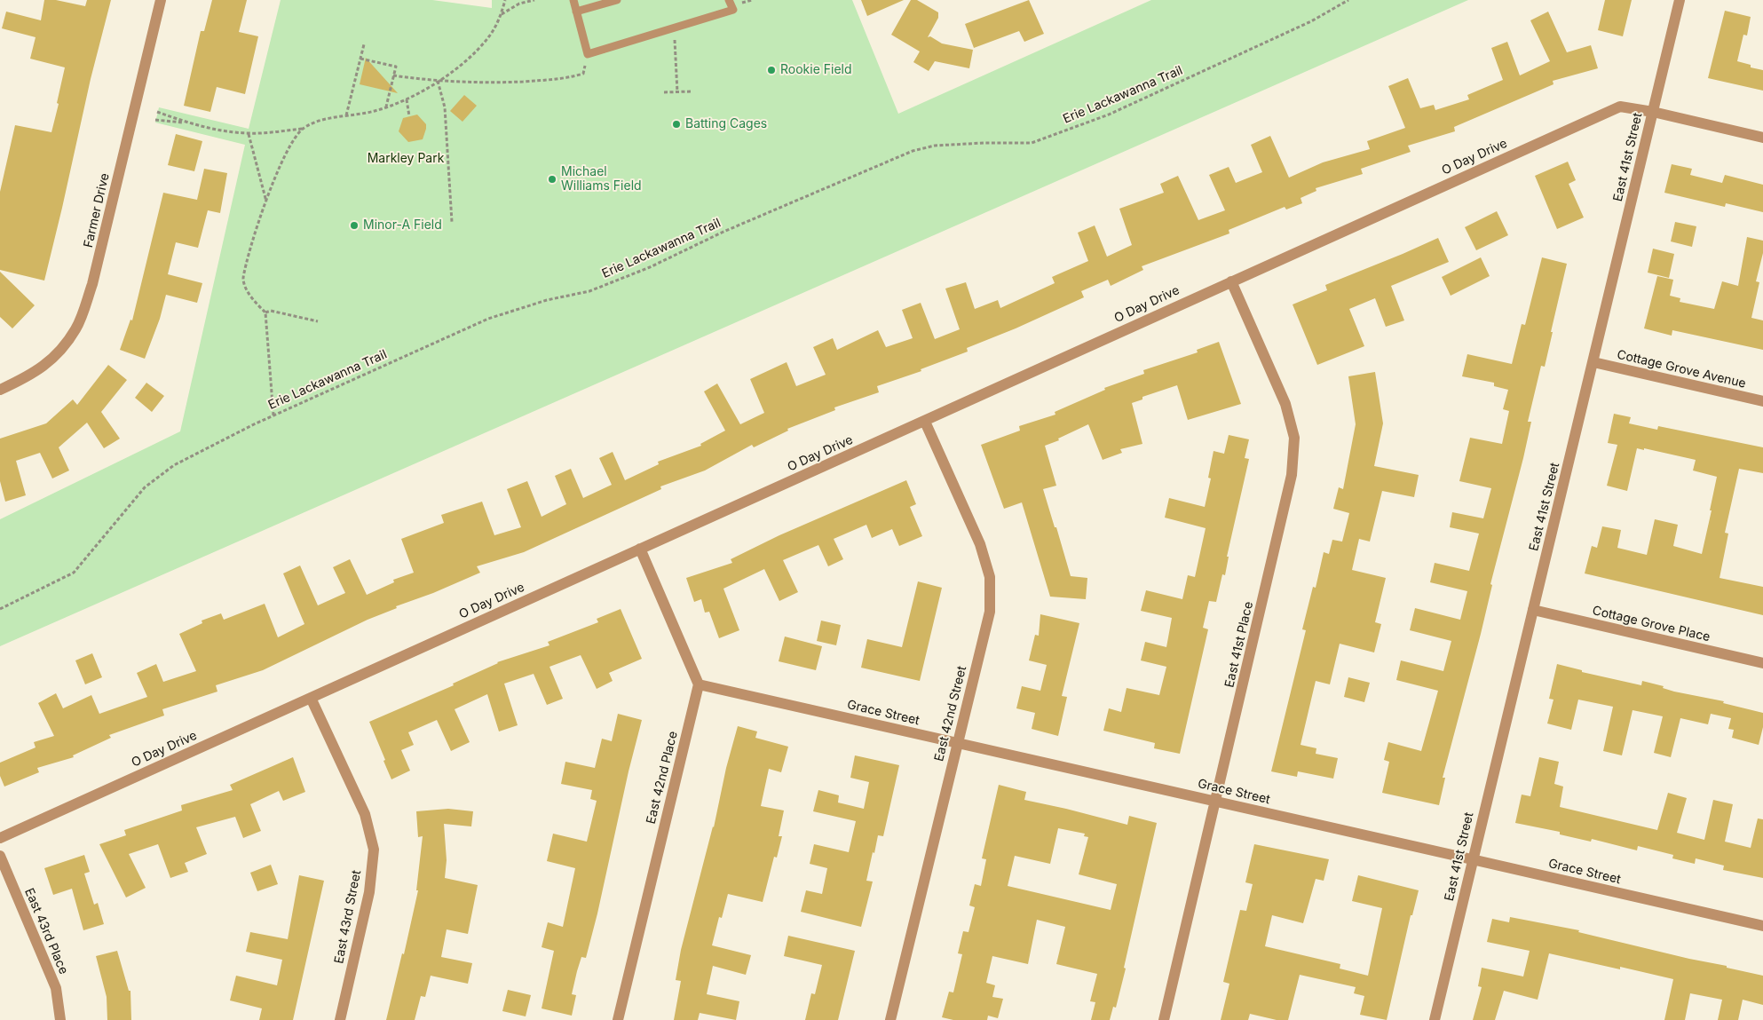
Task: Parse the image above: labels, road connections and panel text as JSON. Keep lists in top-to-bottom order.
{
  "streets": {
    "street": [
      "O Day Drive",
      "East 41st Street",
      "Farmer Drive",
      "Cottage Grove Avenue",
      "Cottage Grove Place",
      "East 41st Place",
      "Grace Street",
      "East 42nd Street",
      "East 42nd Place",
      "East 43rd Street",
      "East 43rd Place"
    ],
    "path": ["Erie Lackawanna Trail"]
  },
  "crossings": [
    ["O Day Drive", "East 41st Street"],
    ["O Day Drive", "East 41st Place"],
    ["O Day Drive", "East 42nd Street"],
    ["O Day Drive", "East 43rd Street"],
    ["East 41st Street", "Cottage Grove Avenue"],
    ["East 41st Street", "Cottage Grove Place"],
    ["East 41st Street", "Grace Street"],
    ["East 41st Place", "Grace Street"],
    ["Grace Street", "East 42nd Street"],
    ["Grace Street", "East 42nd Place"]
  ],
  "parks": ["Markley Park"],
  "places": [
    "Rookie Field",
    "Batting Cages",
    "Michael Williams Field",
    "Minor-A Field"
  ]
}
